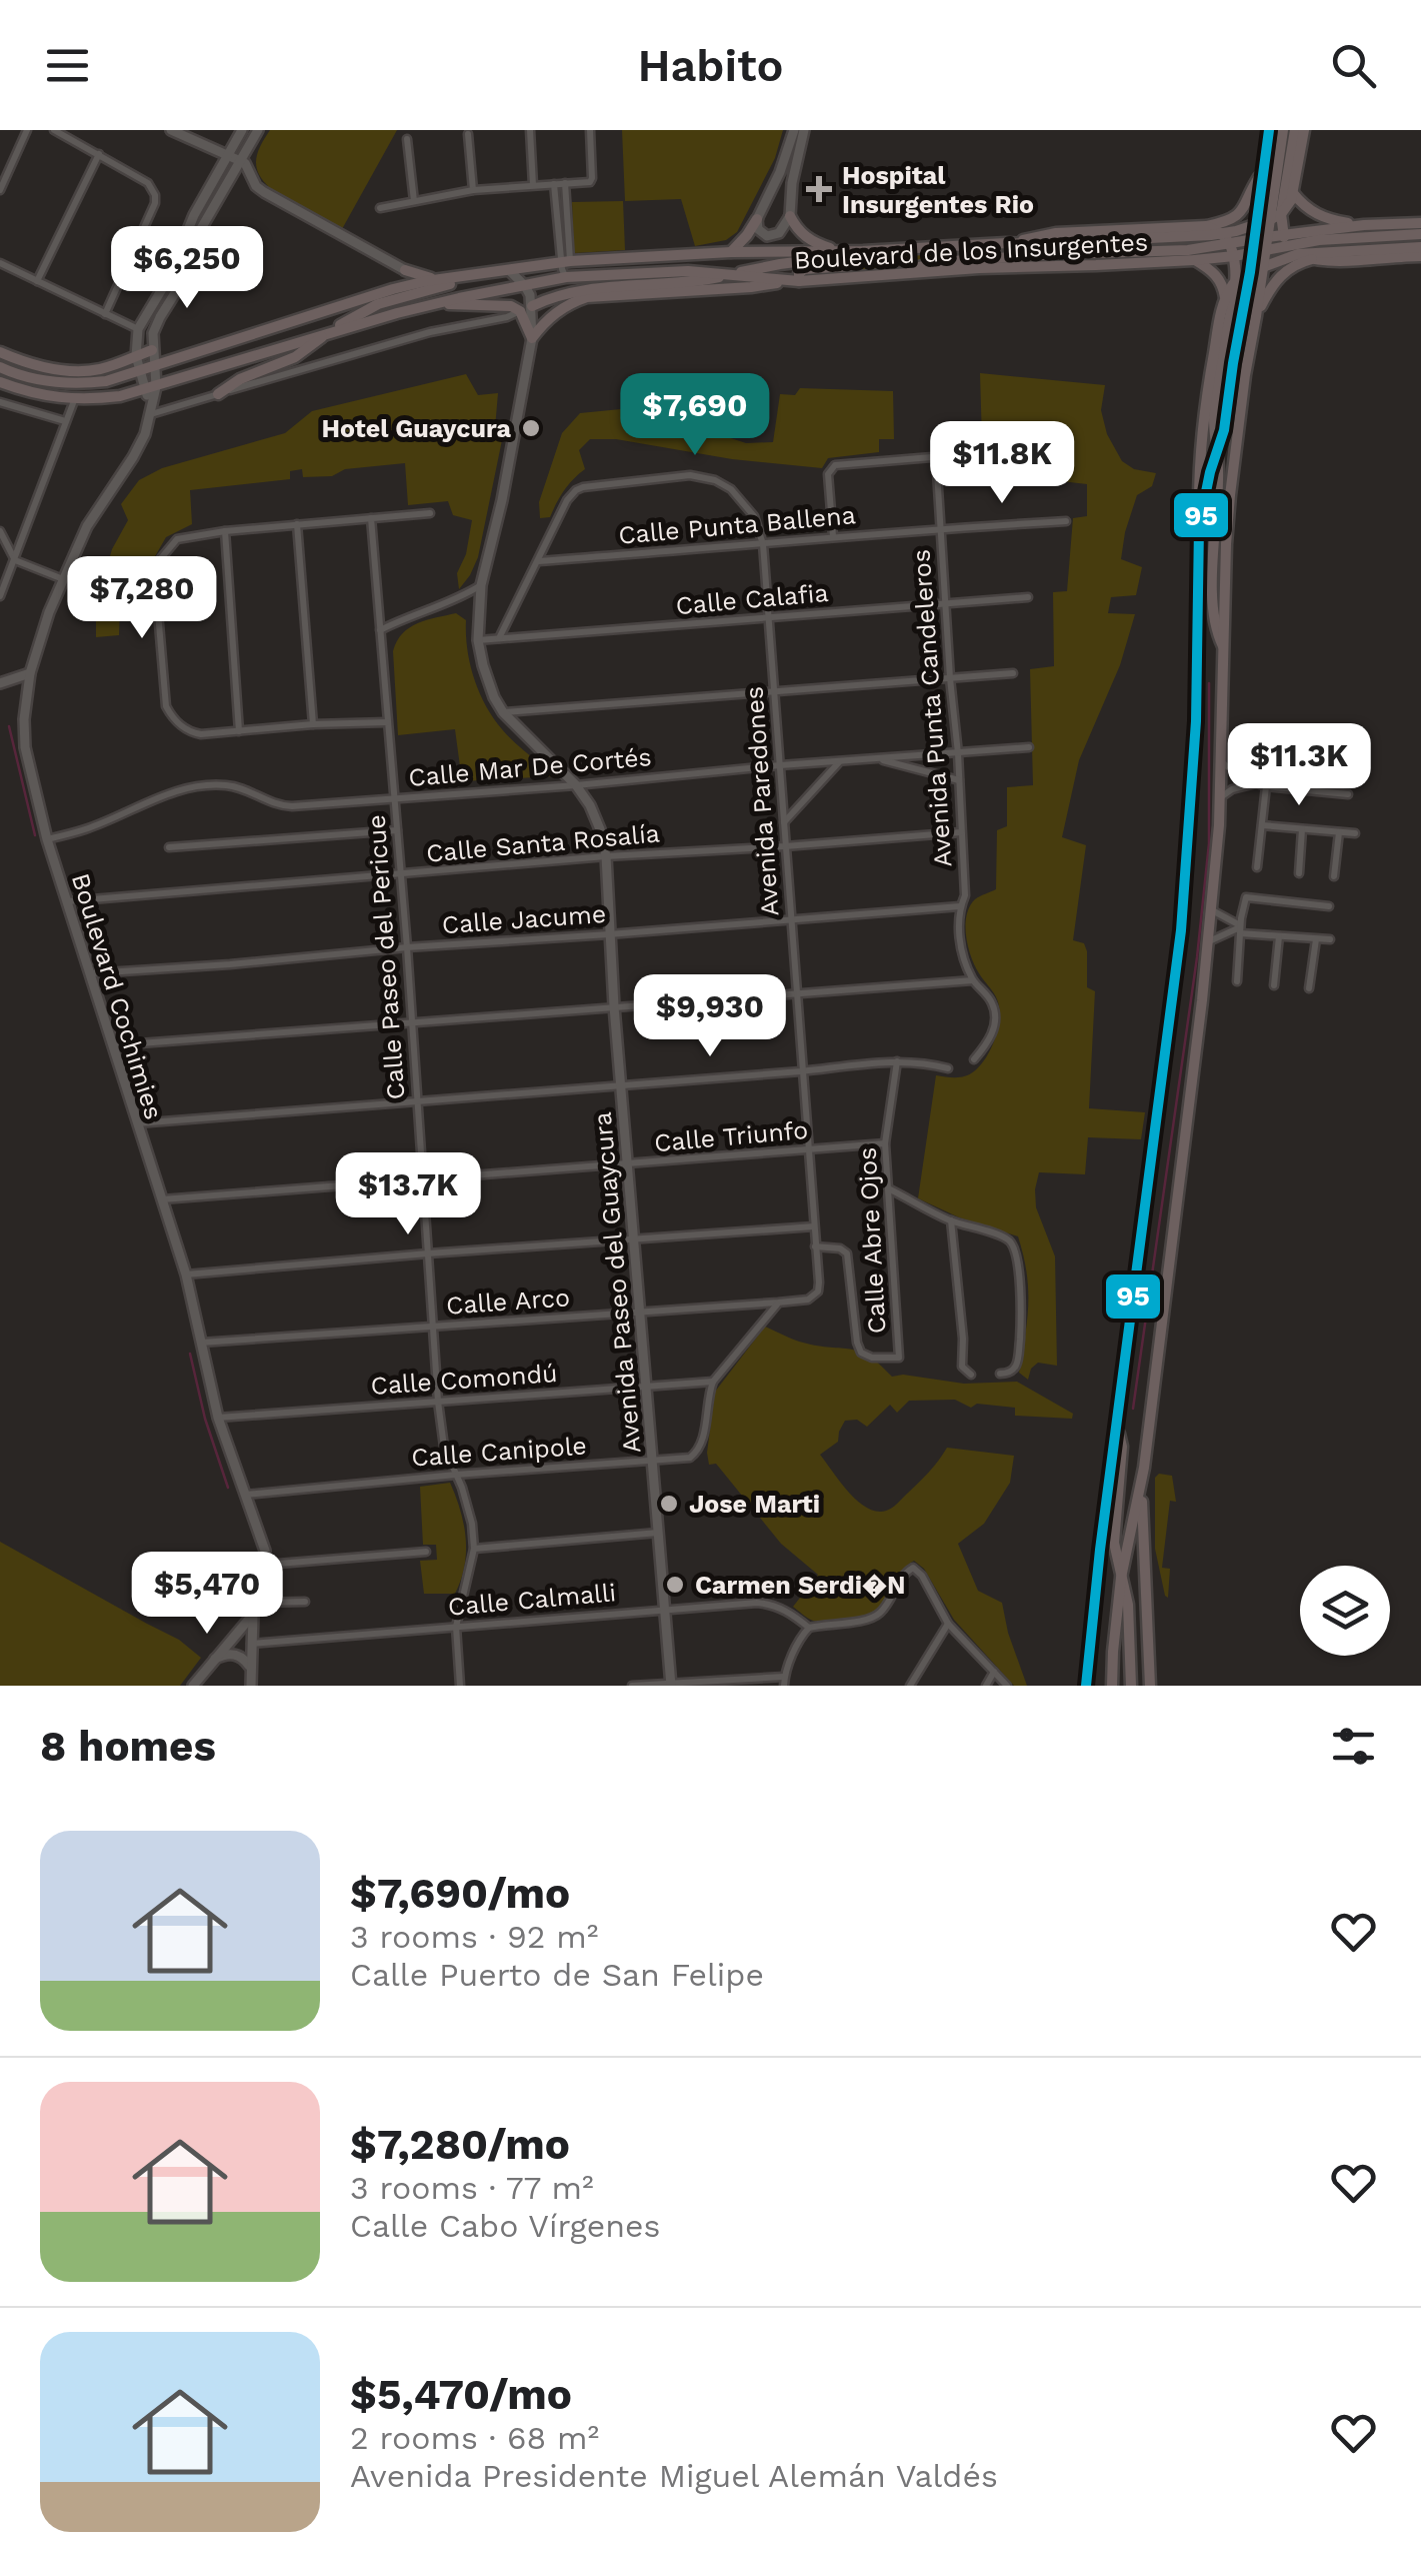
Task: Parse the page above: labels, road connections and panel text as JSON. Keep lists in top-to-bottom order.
{
  "streets": {
    "main road": ["Boulevard de los Insurgentes"],
    "street": [
      "Calle Punta Ballena",
      "Calle Calafia",
      "Avenida Punta Candeleros",
      "Calle Mar De Cortés",
      "Avenida Paredones",
      "Calle Santa Rosalía",
      "Calle Jacume",
      "Calle Paseo del Pericue",
      "Boulevard Cochimies",
      "Calle Triunfo",
      "Calle Abre Ojos",
      "Avenida Paseo del Guaycura",
      "Calle Arco",
      "Calle Comondú",
      "Calle Canipole",
      "Calle Calmalli"
    ]
  },
  "crossings": [
    ["Boulevard de los Insurgentes", "Boulevard Cochimies"],
    ["Boulevard de los Insurgentes", "Avenida Paseo del Guaycura"],
    ["Calle Punta Ballena", "Avenida Punta Candeleros"],
    ["Calle Punta Ballena", "Avenida Paredones"],
    ["Calle Calafia", "Avenida Punta Candeleros"],
    ["Calle Calafia", "Avenida Paredones"],
    ["Calle Calafia", "Avenida Paseo del Guaycura"],
    ["Avenida Punta Candeleros", "Calle Mar De Cortés"],
    ["Avenida Punta Candeleros", "Calle Santa Rosalía"],
    ["Avenida Punta Candeleros", "Calle Jacume"],
    ["Calle Mar De Cortés", "Avenida Paredones"],
    ["Calle Mar De Cortés", "Calle Paseo del Pericue"],
    ["Calle Mar De Cortés", "Boulevard Cochimies"],
    ["Calle Mar De Cortés", "Avenida Paseo del Guaycura"],
    ["Avenida Paredones", "Calle Santa Rosalía"],
    ["Avenida Paredones", "Calle Jacume"],
    ["Avenida Paredones", "Calle Triunfo"],
    ["Avenida Paredones", "Calle Abre Ojos"],
    ["Avenida Paredones", "Calle Arco"],
    ["Calle Santa Rosalía", "Calle Paseo del Pericue"],
    ["Calle Santa Rosalía", "Boulevard Cochimies"],
    ["Calle Santa Rosalía", "Avenida Paseo del Guaycura"],
    ["Calle Jacume", "Calle Paseo del Pericue"],
    ["Calle Jacume", "Boulevard Cochimies"],
    ["Calle Jacume", "Avenida Paseo del Guaycura"],
    ["Calle Paseo del Pericue", "Calle Triunfo"],
    ["Calle Paseo del Pericue", "Calle Arco"],
    ["Calle Paseo del Pericue", "Calle Comondú"],
    ["Calle Paseo del Pericue", "Calle Canipole"],
    ["Calle Paseo del Pericue", "Calle Calmalli"],
    ["Boulevard Cochimies", "Calle Triunfo"],
    ["Boulevard Cochimies", "Calle Arco"],
    ["Boulevard Cochimies", "Calle Comondú"],
    ["Boulevard Cochimies", "Calle Canipole"],
    ["Calle Triunfo", "Calle Abre Ojos"],
    ["Calle Triunfo", "Avenida Paseo del Guaycura"],
    ["Avenida Paseo del Guaycura", "Calle Arco"],
    ["Avenida Paseo del Guaycura", "Calle Comondú"],
    ["Avenida Paseo del Guaycura", "Calle Canipole"],
    ["Avenida Paseo del Guaycura", "Calle Calmalli"],
    ["Calle Comondú", "Calle Canipole"]
  ],
  "places": {
    "health": ["Hospital Insurgentes Rio"],
    "other": ["Hotel Guaycura", "Jose Marti", "Carmen Serdi�N"]
  },
  "lines": ["transit line 95"],
  "page": {
    "header": "Habito",
    "price": [
      "$6,250",
      "$7,690",
      "$11.8K",
      "$7,280",
      "$11.3K",
      "$9,930",
      "$13.7K",
      "$5,470"
    ],
    "heading": "8 homes",
    "list": [
      {
        "name": "$7,690/mo",
        "note": "3 rooms · 92 m² · Calle Puerto de San Felipe"
      },
      {
        "name": "$7,280/mo",
        "note": "3 rooms · 77 m² · Calle Cabo Vírgenes"
      },
      {
        "name": "$5,470/mo",
        "note": "2 rooms · 68 m² · Avenida Presidente Miguel Alemán Valdés"
      }
    ]
  }
}
